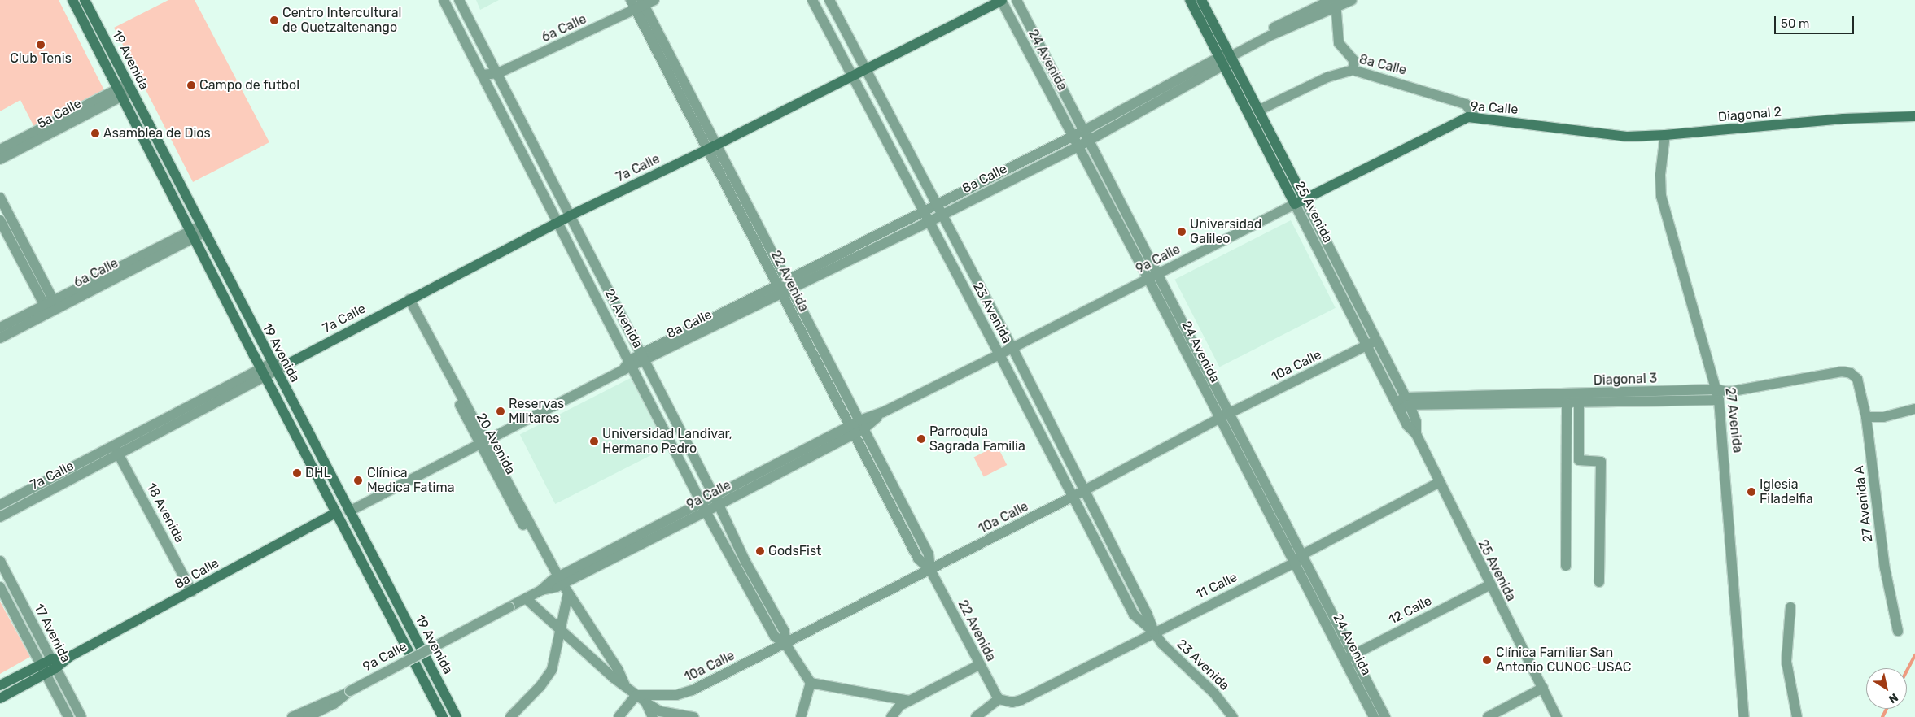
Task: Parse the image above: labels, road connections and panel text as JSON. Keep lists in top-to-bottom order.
{
  "streets": {
    "main road": [
      "19 Avenida",
      "8a Calle",
      "9a Calle",
      "Diagonal 2",
      "7a Calle",
      "25 Avenida"
    ],
    "street": [
      "6a Calle",
      "24 Avenida",
      "5a Calle",
      "22 Avenida",
      "23 Avenida",
      "21 Avenida",
      "10a Calle",
      "Diagonal 3",
      "27 Avenida",
      "20 Avenida",
      "27 Avenida A",
      "18 Avenida",
      "11 Calle",
      "12 Calle",
      "17 Avenida"
    ]
  },
  "crossings": [
    ["6a Calle", "19 Avenida"],
    ["6a Calle", "22 Avenida"],
    ["6a Calle", "21 Avenida"],
    ["19 Avenida", "8a Calle"],
    ["19 Avenida", "5a Calle"],
    ["19 Avenida", "7a Calle"],
    ["24 Avenida", "8a Calle"],
    ["24 Avenida", "9a Calle"],
    ["24 Avenida", "7a Calle"],
    ["24 Avenida", "10a Calle"],
    ["24 Avenida", "11 Calle"],
    ["24 Avenida", "12 Calle"],
    ["8a Calle", "9a Calle"],
    ["8a Calle", "25 Avenida"],
    ["8a Calle", "22 Avenida"],
    ["8a Calle", "23 Avenida"],
    ["8a Calle", "21 Avenida"],
    ["8a Calle", "20 Avenida"],
    ["8a Calle", "18 Avenida"],
    ["8a Calle", "17 Avenida"],
    ["9a Calle", "Diagonal 2"],
    ["9a Calle", "25 Avenida"],
    ["9a Calle", "22 Avenida"],
    ["9a Calle", "23 Avenida"],
    ["9a Calle", "21 Avenida"],
    ["9a Calle", "20 Avenida"],
    ["Diagonal 2", "27 Avenida"],
    ["7a Calle", "22 Avenida"],
    ["7a Calle", "23 Avenida"],
    ["7a Calle", "21 Avenida"],
    ["7a Calle", "20 Avenida"],
    ["7a Calle", "18 Avenida"],
    ["25 Avenida", "10a Calle"],
    ["25 Avenida", "Diagonal 3"],
    ["25 Avenida", "11 Calle"],
    ["25 Avenida", "12 Calle"],
    ["22 Avenida", "10a Calle"],
    ["22 Avenida", "11 Calle"],
    ["23 Avenida", "10a Calle"],
    ["23 Avenida", "11 Calle"],
    ["21 Avenida", "10a Calle"],
    ["Diagonal 3", "27 Avenida"],
    ["Diagonal 3", "27 Avenida A"]
  ],
  "places": [
    "Centro Intercultural de Quetzaltenango",
    "Club Tenis",
    "Campo de futbol",
    "Asamblea de Dios",
    "Universidad Galileo",
    "Reservas Militares",
    "Parroquia Sagrada Familia",
    "Universidad Landivar, Hermano Pedro",
    "DHL",
    "Clínica Medica Fatima",
    "Iglesia Filadelfia",
    "GodsFist",
    "Clínica Familiar San Antonio CUNOC-USAC"
  ],
  "scale_bar": "50 m",
  "north": "bottom right"
}
